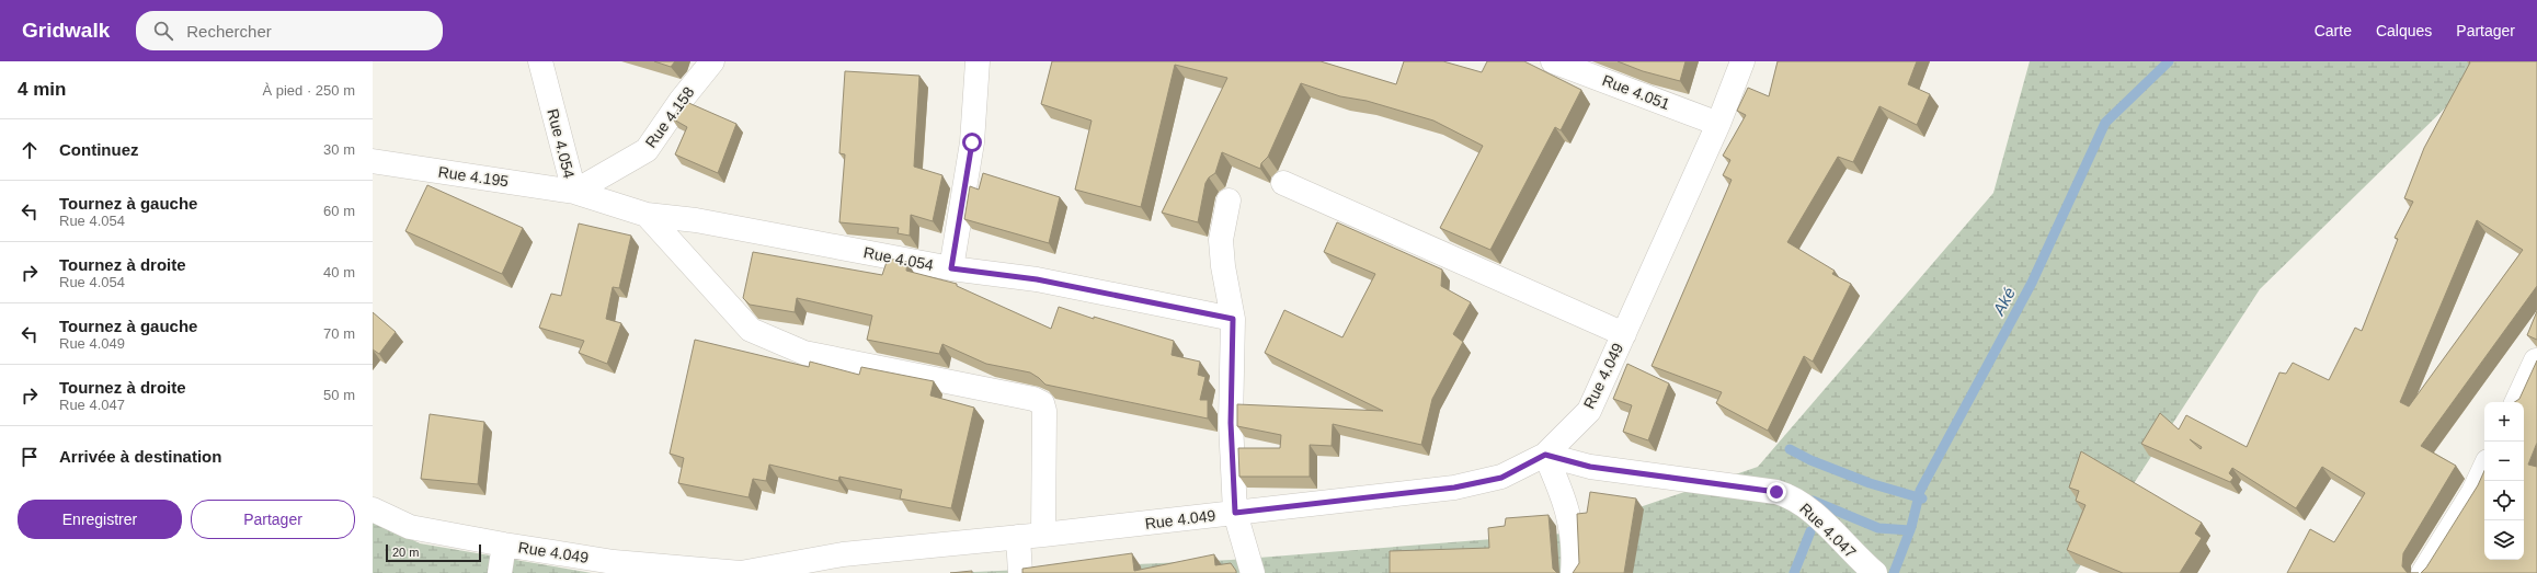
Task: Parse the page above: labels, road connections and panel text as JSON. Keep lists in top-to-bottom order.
{
  "streets": {
    "street": [
      "Rue 4.051",
      "Rue 4.158",
      "Rue 4.054",
      "Rue 4.195",
      "Rue 4.049",
      "Rue 4.047"
    ]
  },
  "crossings": [
    ["Rue 4.051", "Rue 4.049"],
    ["Rue 4.158", "Rue 4.054"],
    ["Rue 4.158", "Rue 4.195"],
    ["Rue 4.054", "Rue 4.195"],
    ["Rue 4.049", "Rue 4.047"]
  ],
  "water": ["Aké"],
  "scale_bar": "20 m",
  "page": {
    "header": "Gridwalk",
    "search": "Rechercher",
    "nav": ["Carte", "Calques", "Partager"],
    "heading": ["4 min", "À pied · 250 m"],
    "list": [
      ["Continuez", "30 m"],
      ["Tournez à gauche", "Rue 4.054", "60 m"],
      ["Tournez à droite", "Rue 4.054", "40 m"],
      ["Tournez à gauche", "Rue 4.049", "70 m"],
      ["Tournez à droite", "Rue 4.047", "50 m"],
      "Arrivée à destination"
    ],
    "map_buttons": ["+", "−"],
    "buttons": ["Enregistrer", "Partager"],
    "scale": "20 m"
  }
}
